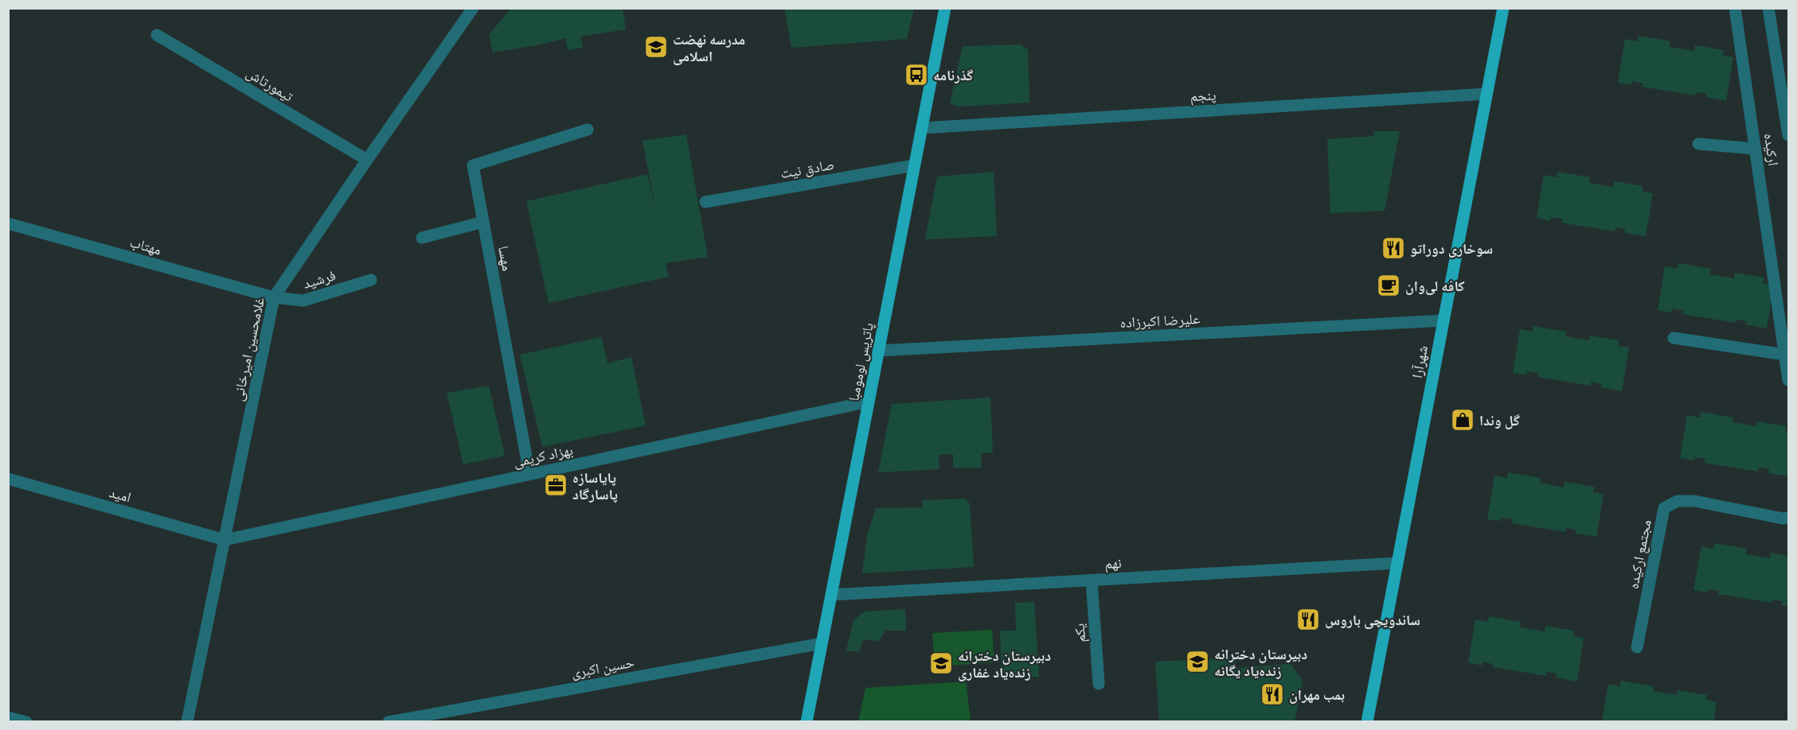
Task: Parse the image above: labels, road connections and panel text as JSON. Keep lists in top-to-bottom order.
{
  "streets": {
    "main road": ["پاتریس لومومبا", "شهرآرا"],
    "street": [
      "تیمورتاش",
      "پنجم",
      "ارکیده",
      "صادق نیت",
      "مهتاب",
      "مهسا",
      "فرشید",
      "علیرضا اکبرزاده",
      "غلامحسین امیرخانی",
      "بهزاد کریمی",
      "امید",
      "مجتمع ارکیده",
      "نهم",
      "یکم",
      "حسین اکبری"
    ]
  },
  "crossings": [
    ["تیمورتاش", "غلامحسین امیرخانی"],
    ["پنجم", "پاتریس لومومبا"],
    ["پنجم", "شهرآرا"],
    ["صادق نیت", "پاتریس لومومبا"],
    ["مهتاب", "فرشید"],
    ["مهتاب", "غلامحسین امیرخانی"],
    ["مهسا", "بهزاد کریمی"],
    ["فرشید", "غلامحسین امیرخانی"],
    ["علیرضا اکبرزاده", "پاتریس لومومبا"],
    ["علیرضا اکبرزاده", "شهرآرا"],
    ["غلامحسین امیرخانی", "بهزاد کریمی"],
    ["غلامحسین امیرخانی", "امید"],
    ["پاتریس لومومبا", "بهزاد کریمی"],
    ["پاتریس لومومبا", "نهم"],
    ["پاتریس لومومبا", "حسین اکبری"],
    ["شهرآرا", "نهم"],
    ["بهزاد کریمی", "امید"],
    ["نهم", "یکم"]
  ],
  "places": {
    "school or university": ["مدرسه نهضت اسلامی", "دبیرستان دخترانه زنده‌یاد یگانه", "دبیرستان دخترانه زنده‌یاد غفاری"],
    "bus stop": ["گذرنامه"],
    "restaurant": ["سوخاری دوراتو", "ساندویچی باروس", "بمب مهران"],
    "cafe": ["کافه لی‌وان"],
    "shop": ["گل وندا"],
    "office": ["پایاسازه پاسارگاد"]
  }
}
